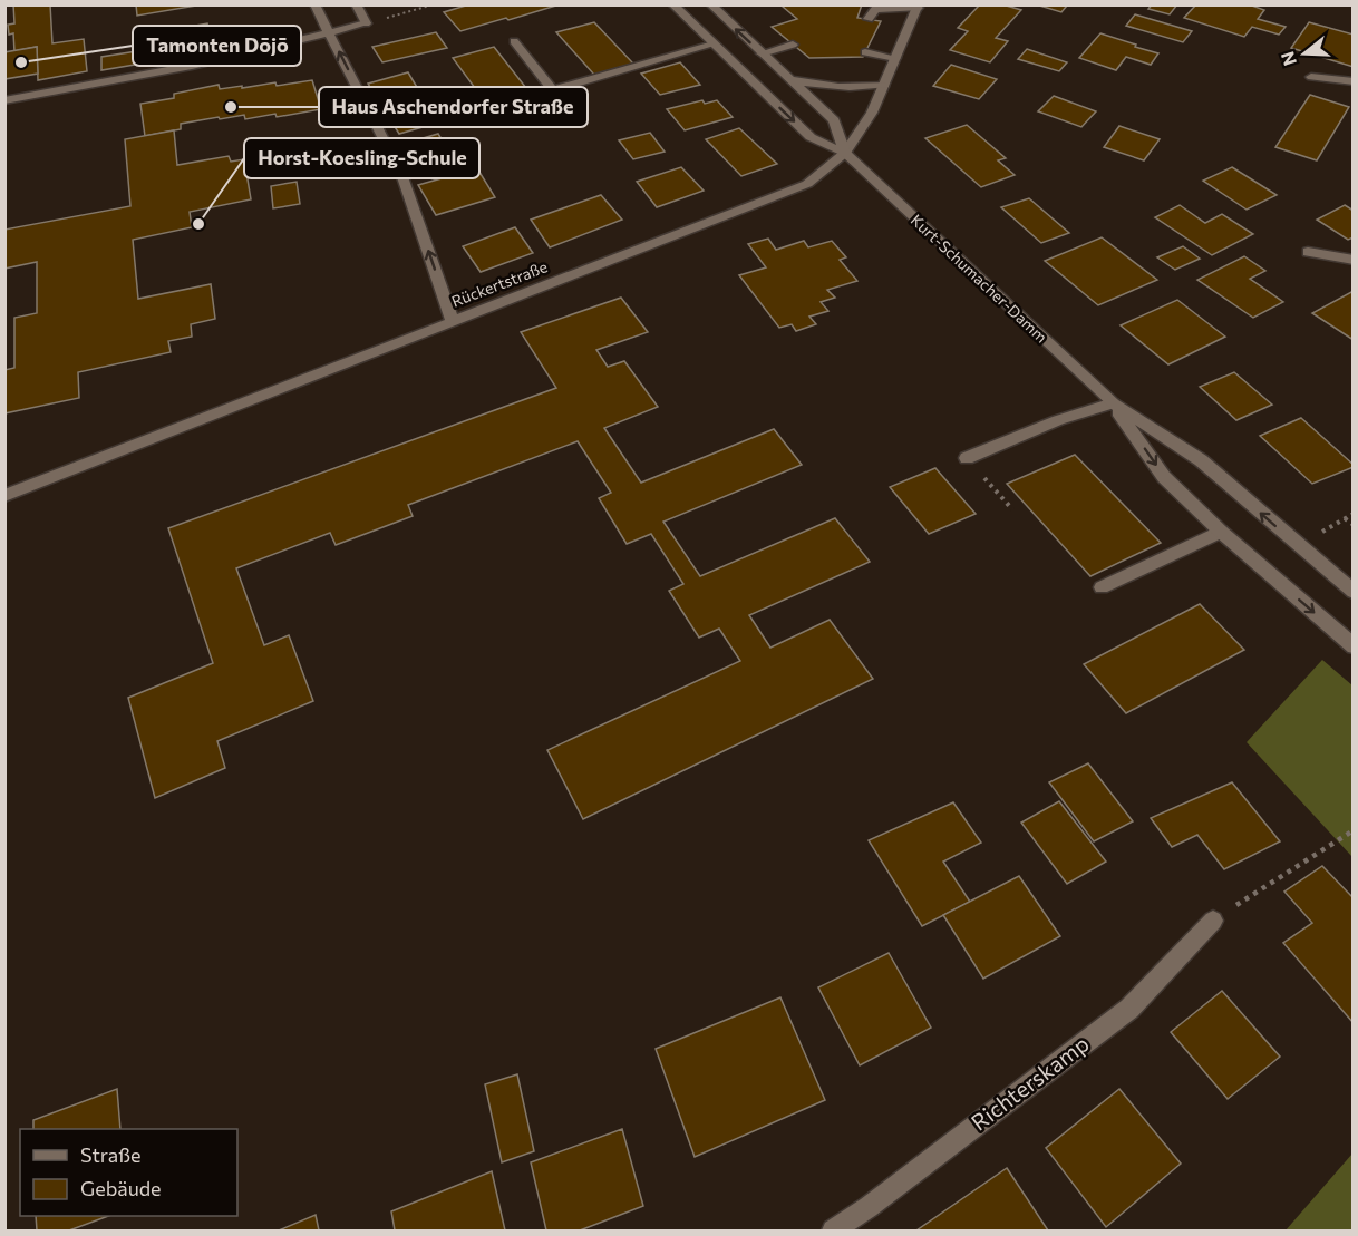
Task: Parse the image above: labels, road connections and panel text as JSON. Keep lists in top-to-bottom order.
{
  "streets": {
    "street": ["Kurt-Schumacher-Damm", "Rückertstraße", "Richterskamp"]
  },
  "crossings": [
    ["Kurt-Schumacher-Damm", "Rückertstraße"]
  ],
  "places": ["Tamonten Dōjō", "Haus Aschendorfer Straße", "Horst-Koesling-Schule"],
  "legend": ["Straße", "Gebäude"],
  "north": "left"
}
